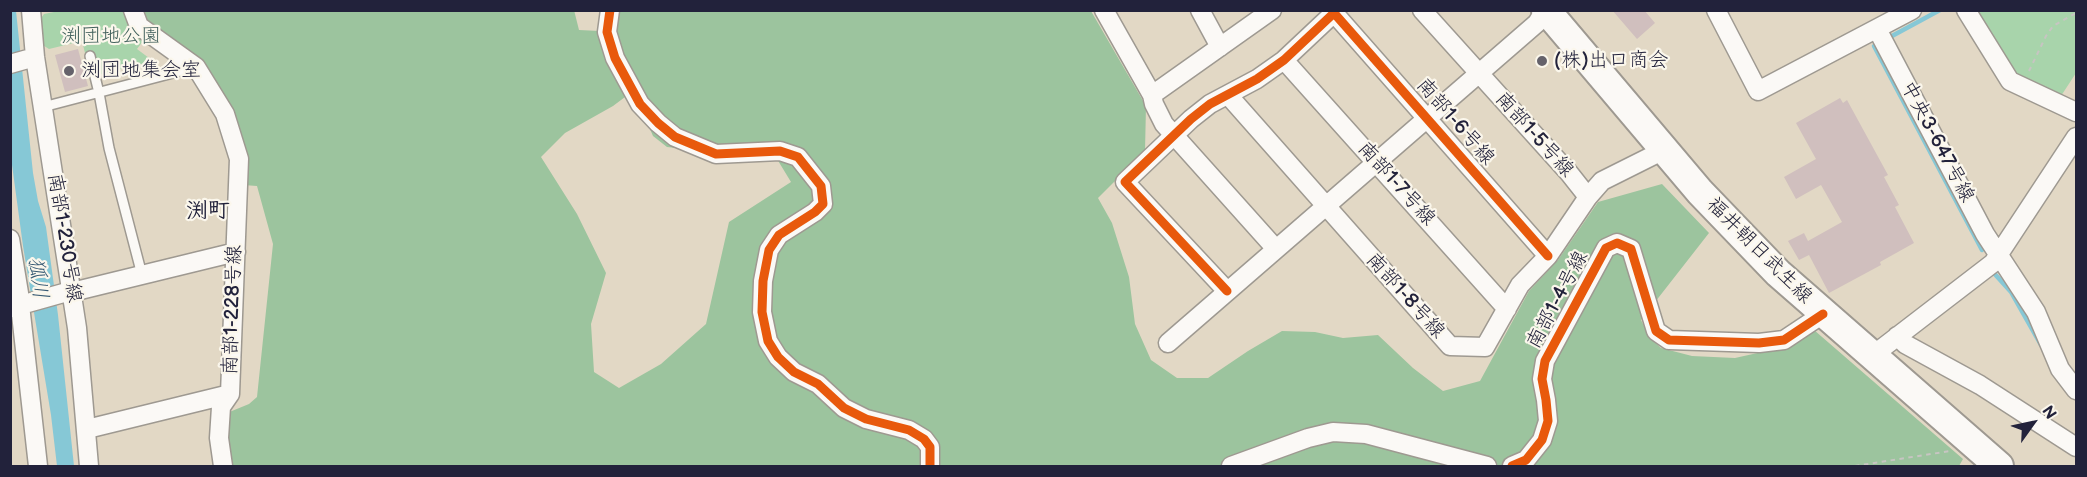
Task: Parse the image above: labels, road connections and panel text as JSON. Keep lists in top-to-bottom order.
{
  "streets": {
    "main road": ["福井朝日武生線"],
    "street": [
      "南部1-6号線",
      "南部1-5号線",
      "中央3-647号線",
      "南部1-7号線",
      "南部1-230号線",
      "南部1-8号線",
      "南部1-4号線",
      "南部1-228号線"
    ]
  },
  "crossings": [
    ["南部1-6号線", "南部1-7号線"],
    ["南部1-6号線", "南部1-8号線"],
    ["南部1-5号線", "南部1-8号線"],
    ["南部1-7号線", "南部1-8号線"],
    ["福井朝日武生線", "南部1-8号線"],
    ["福井朝日武生線", "南部1-4号線"]
  ],
  "districts": ["渕町"],
  "water": ["狐川"],
  "parks": ["渕団地公園"],
  "places": ["(株)出口商会", "渕団地集会室"],
  "north": "top right"
}
